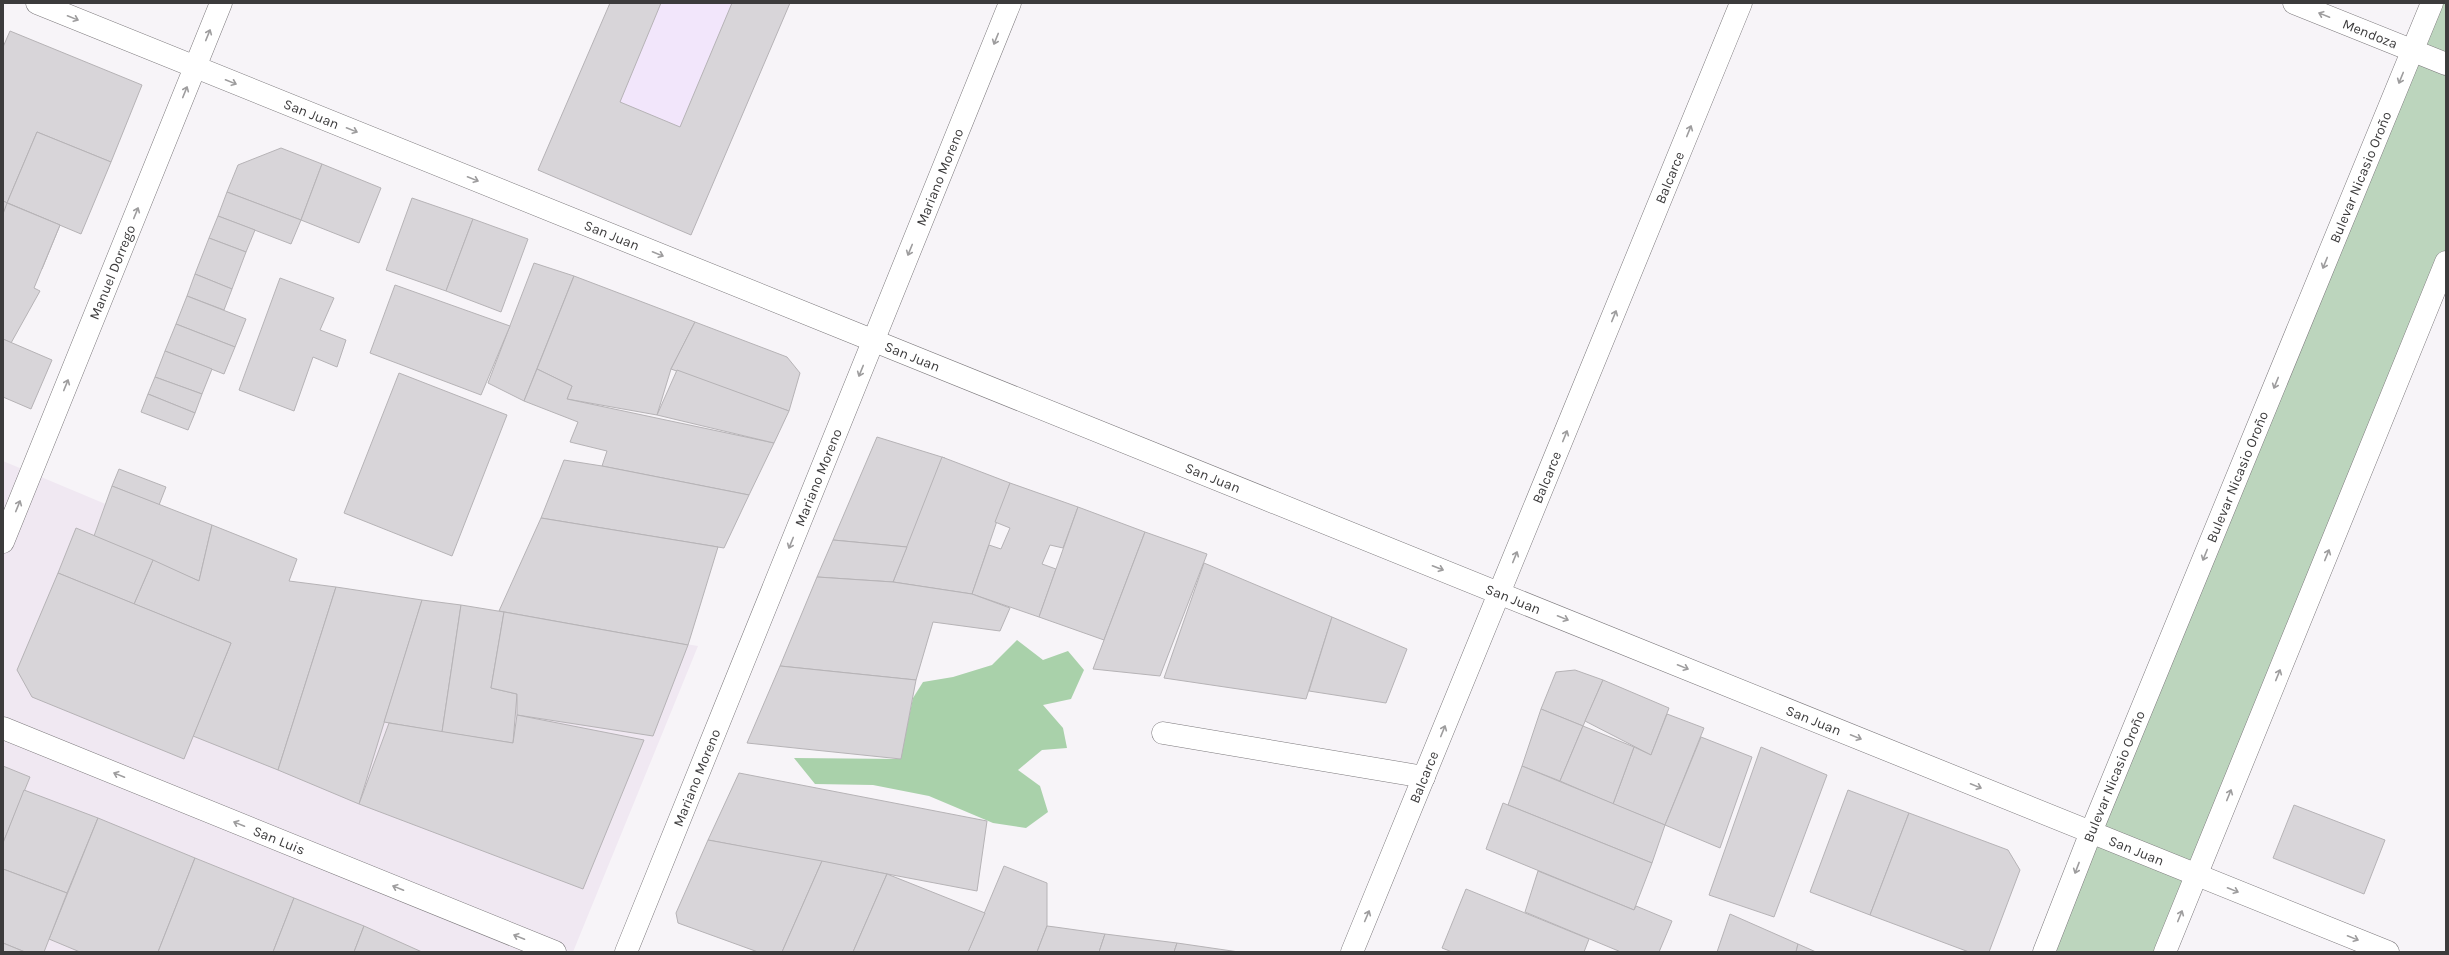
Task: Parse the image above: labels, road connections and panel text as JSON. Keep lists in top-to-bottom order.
{
  "streets": {
    "main road": [
      "Mendoza",
      "San Juan",
      "Mariano Moreno",
      "Bulevar Nicasio Oroño",
      "Balcarce",
      "Manuel Dorrego",
      "San Luis"
    ]
  },
  "crossings": [
    ["Mendoza", "Bulevar Nicasio Oroño"],
    ["San Juan", "Mariano Moreno"],
    ["San Juan", "Bulevar Nicasio Oroño"],
    ["San Juan", "Balcarce"],
    ["San Juan", "Manuel Dorrego"]
  ],
  "one_way": [
    "Mendoza",
    "San Juan",
    "Mariano Moreno",
    "Balcarce",
    "Manuel Dorrego",
    "San Luis"
  ]
}
